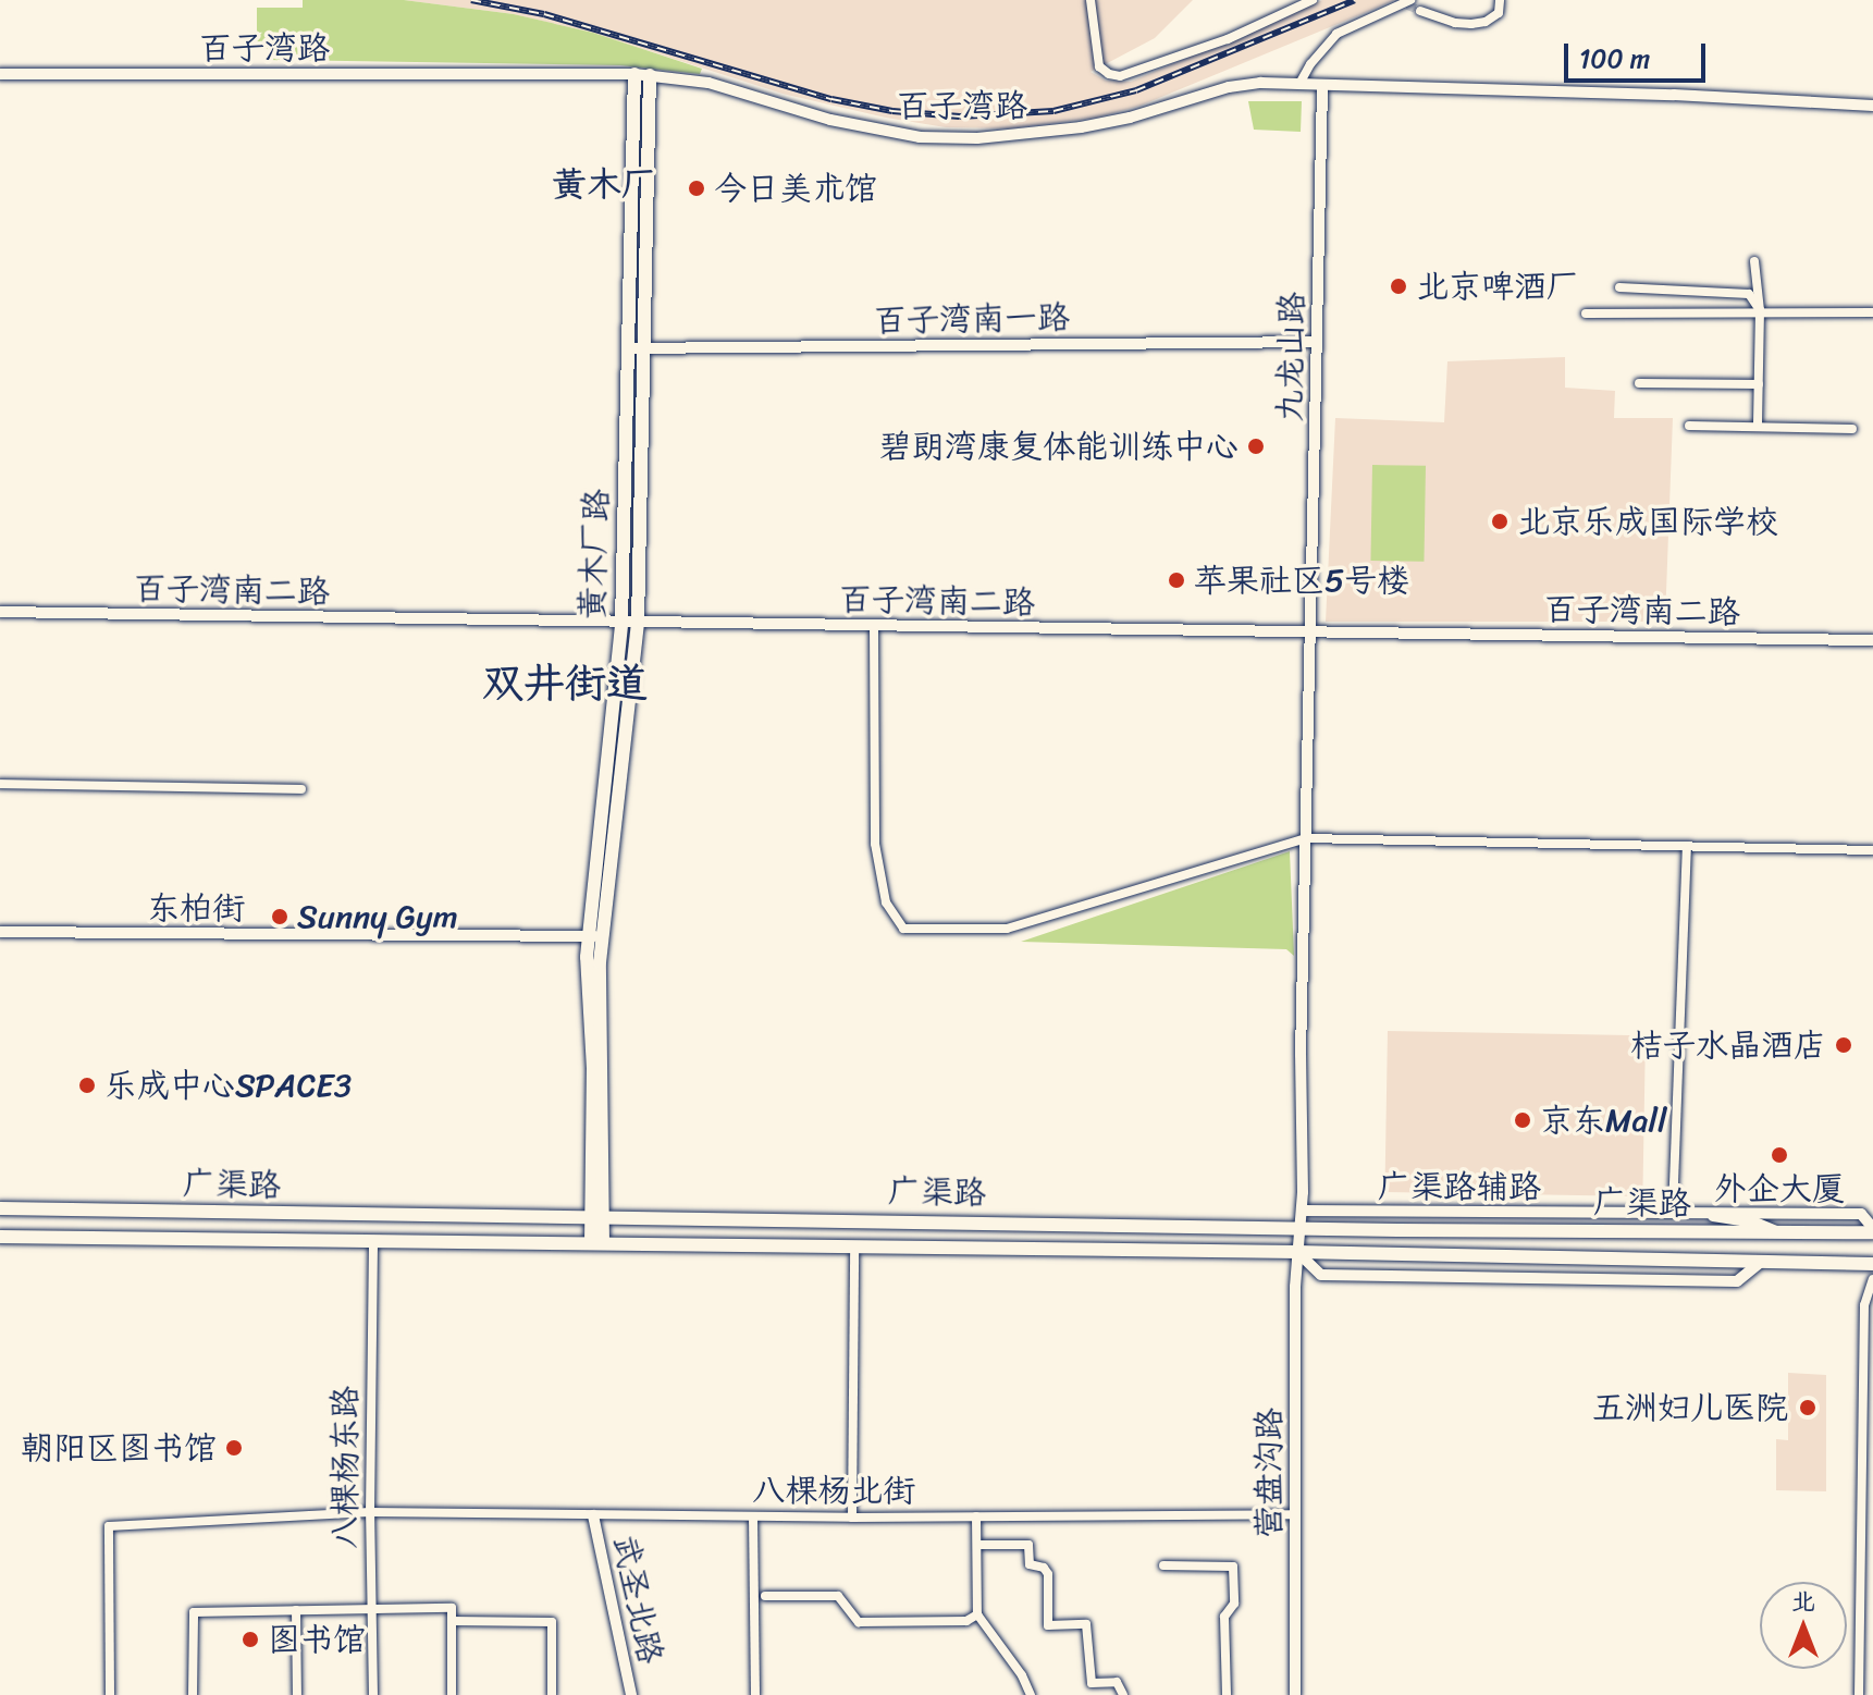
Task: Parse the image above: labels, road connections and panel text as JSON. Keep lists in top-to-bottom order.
{
  "streets": {
    "main road": ["黄木厂路", "广渠路"],
    "street": [
      "百子湾路",
      "百子湾南一路",
      "九龙山路",
      "百子湾南二路",
      "东柏街",
      "广渠路辅路",
      "八棵杨东路",
      "营盘沟路",
      "八棵杨北街",
      "武圣北路"
    ]
  },
  "crossings": [
    ["百子湾路", "九龙山路"],
    ["百子湾路", "黄木厂路"],
    ["百子湾南一路", "九龙山路"],
    ["百子湾南一路", "黄木厂路"],
    ["九龙山路", "百子湾南二路"],
    ["九龙山路", "营盘沟路"],
    ["黄木厂路", "百子湾南二路"],
    ["黄木厂路", "东柏街"],
    ["黄木厂路", "广渠路"],
    ["广渠路", "广渠路辅路"],
    ["广渠路", "八棵杨东路"],
    ["广渠路", "营盘沟路"],
    ["广渠路辅路", "营盘沟路"],
    ["八棵杨东路", "八棵杨北街"],
    ["营盘沟路", "八棵杨北街"],
    ["八棵杨北街", "武圣北路"]
  ],
  "districts": ["黄木厂", "双井街道"],
  "places": [
    "今日美术馆",
    "北京啤酒厂",
    "碧朗湾康复体能训练中心",
    "北京乐成国际学校",
    "苹果社区5号楼",
    "Sunny Gym",
    "桔子水晶酒店",
    "乐成中心SPACE3",
    "京东Mall",
    "外企大厦",
    "五洲妇儿医院",
    "朝阳区图书馆",
    "图书馆"
  ],
  "scale_bar": "100 m",
  "north": "top"
}
